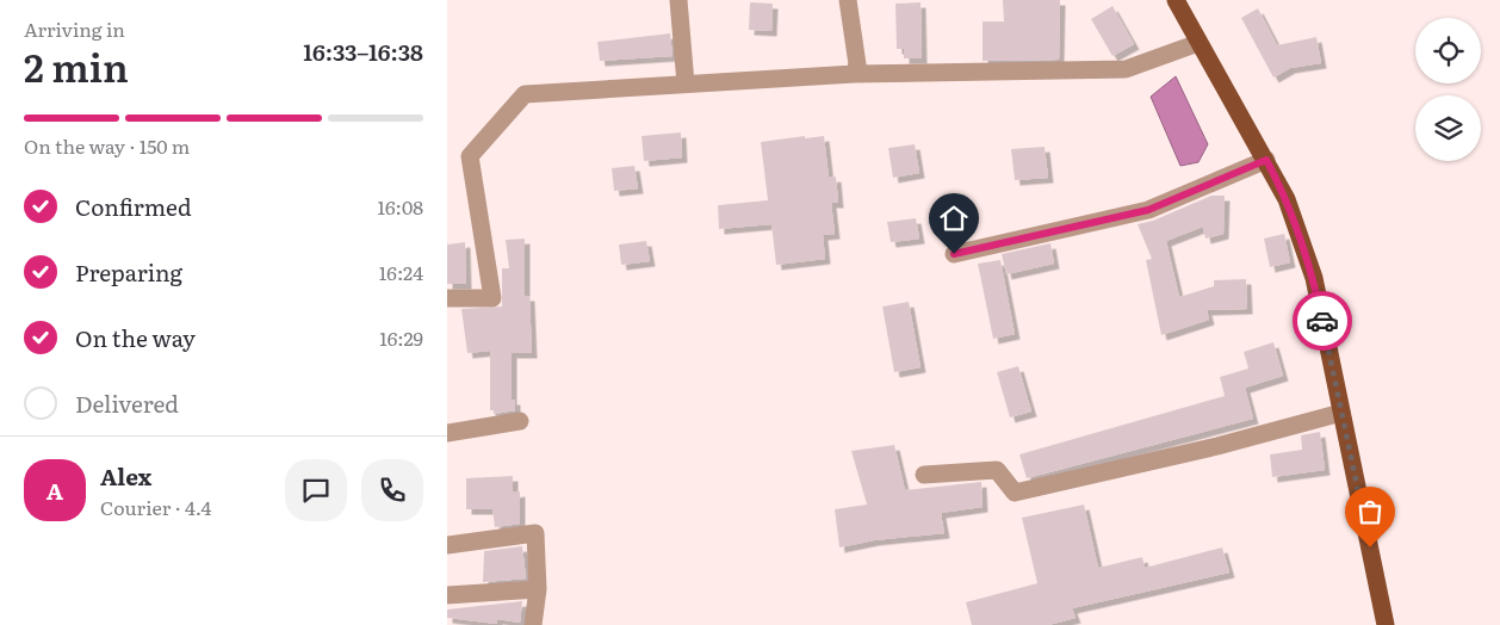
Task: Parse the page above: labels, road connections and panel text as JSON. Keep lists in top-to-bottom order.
{
  "page": {
    "heading": ["2 min", "Arriving in", "16:33–16:38"],
    "panel": ["Alex", "Courier · 4.4"],
    "bar": "On the way · 150 m",
    "list": [
      ["Confirmed", "16:08"],
      ["Preparing", "16:24"],
      ["On the way", "16:29"],
      "Delivered"
    ],
    "round": "A"
  }
}
